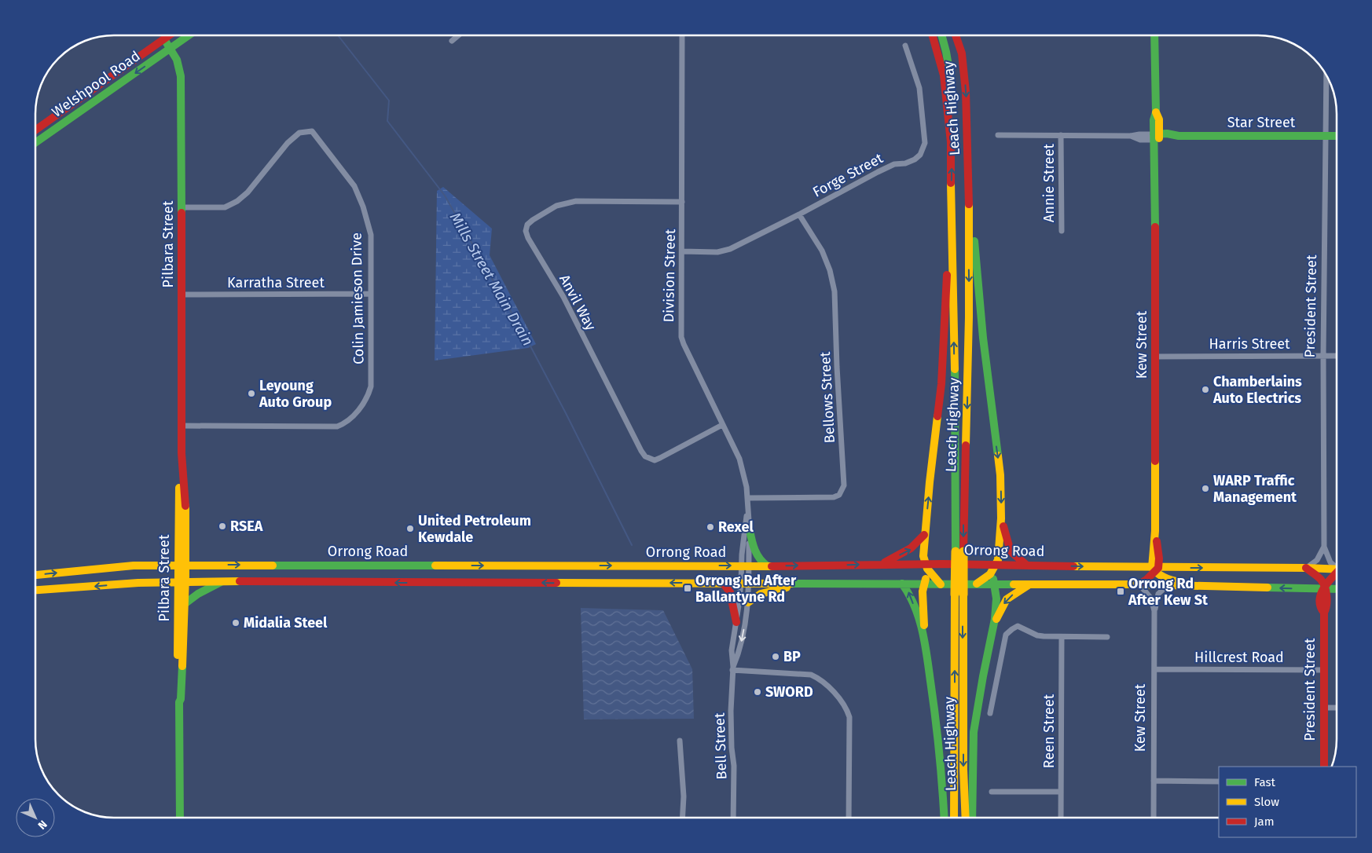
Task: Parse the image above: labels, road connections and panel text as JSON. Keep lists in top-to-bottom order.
{
  "streets": {
    "main road": [
      "Welshpool Road",
      "Leach Highway",
      "Star Street",
      "Pilbara Street",
      "President Street",
      "Kew Street",
      "Orrong Road"
    ],
    "street": [
      "Forge Street",
      "Annie Street",
      "Division Street",
      "Karratha Street",
      "Colin Jamieson Drive",
      "Anvil Way",
      "Harris Street",
      "Bellows Street",
      "Hillcrest Road",
      "Reen Street",
      "Bell Street"
    ]
  },
  "crossings": [
    ["Welshpool Road", "Pilbara Street"],
    ["Star Street", "Annie Street"],
    ["Star Street", "President Street"],
    ["Star Street", "Kew Street"],
    ["Forge Street", "Division Street"],
    ["Forge Street", "Bellows Street"],
    ["Pilbara Street", "Karratha Street"],
    ["Pilbara Street", "Colin Jamieson Drive"],
    ["Pilbara Street", "Orrong Road"],
    ["Division Street", "Anvil Way"],
    ["Division Street", "Bellows Street"],
    ["Division Street", "Orrong Road"],
    ["Karratha Street", "Colin Jamieson Drive"],
    ["President Street", "Harris Street"],
    ["President Street", "Orrong Road"],
    ["President Street", "Hillcrest Road"],
    ["Harris Street", "Kew Street"],
    ["Kew Street", "Orrong Road"],
    ["Kew Street", "Hillcrest Road"]
  ],
  "water": ["Mills Street Main Drain"],
  "places": {
    "other": [
      "Chamberlains Auto Electrics",
      "Leyoung Auto Group",
      "WARP Traffic Management",
      "RSEA",
      "Rexel",
      "United Petroleum Kewdale",
      "Midalia Steel",
      "BP",
      "SWORD"
    ],
    "transit": ["Orrong Rd After Ballantyne Rd", "Orrong Rd After Kew St"]
  },
  "legend": ["Fast", "Slow", "Jam"],
  "north": "bottom right"
}
